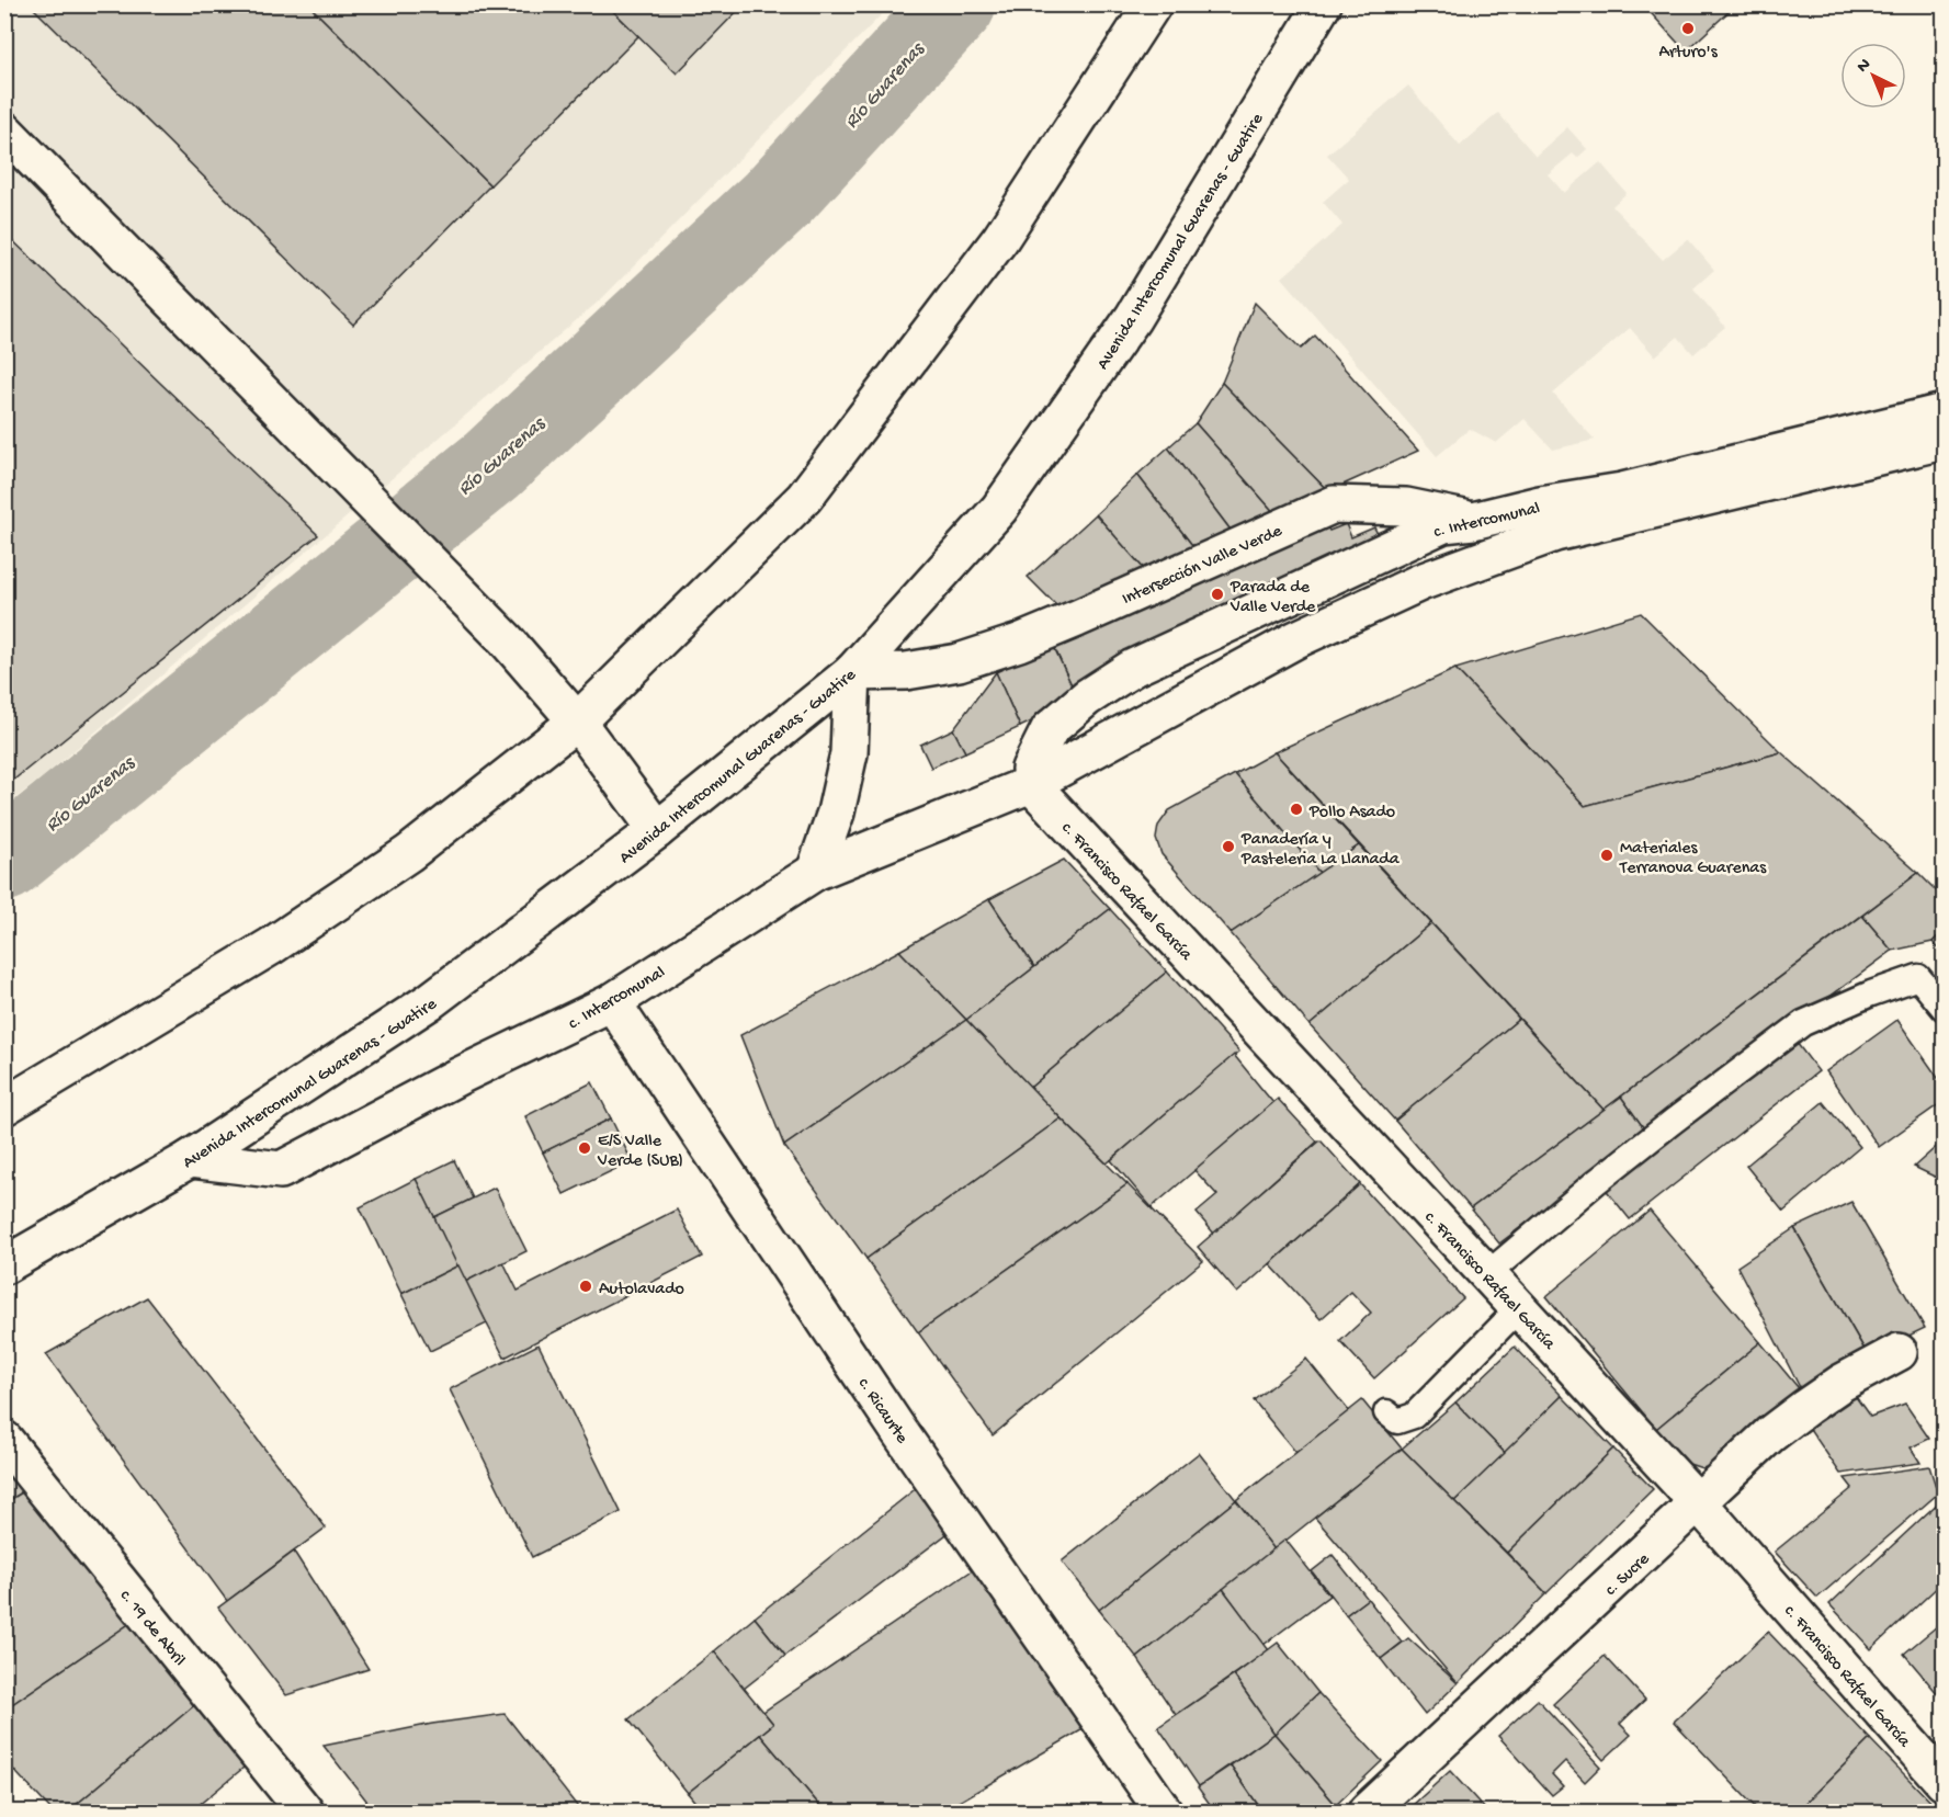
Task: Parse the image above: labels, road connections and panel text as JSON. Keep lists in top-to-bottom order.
{
  "streets": {
    "street": [
      "Avenida Intercomunal Guarenas - Guatire",
      "c. Intercomunal",
      "Intersección Valle Verde",
      "c. Francisco Rafael García",
      "c. Ricaurte",
      "c. Sucre",
      "c. 19 de Abril"
    ]
  },
  "crossings": [
    ["Avenida Intercomunal Guarenas - Guatire", "c. Intercomunal"],
    ["Avenida Intercomunal Guarenas - Guatire", "Intersección Valle Verde"],
    ["c. Intercomunal", "Intersección Valle Verde"],
    ["c. Intercomunal", "c. Francisco Rafael García"],
    ["c. Intercomunal", "c. Ricaurte"],
    ["c. Francisco Rafael García", "c. Sucre"]
  ],
  "water": ["Río Guarenas"],
  "places": [
    "Arturo's",
    "Parada de Valle Verde",
    "Pollo Asado",
    "Panadería y Pasteleria La Llanada",
    "Materiales Terranova Guarenas",
    "E/S Valle Verde (SUB)",
    "Autolavado"
  ],
  "north": "top left"
}
